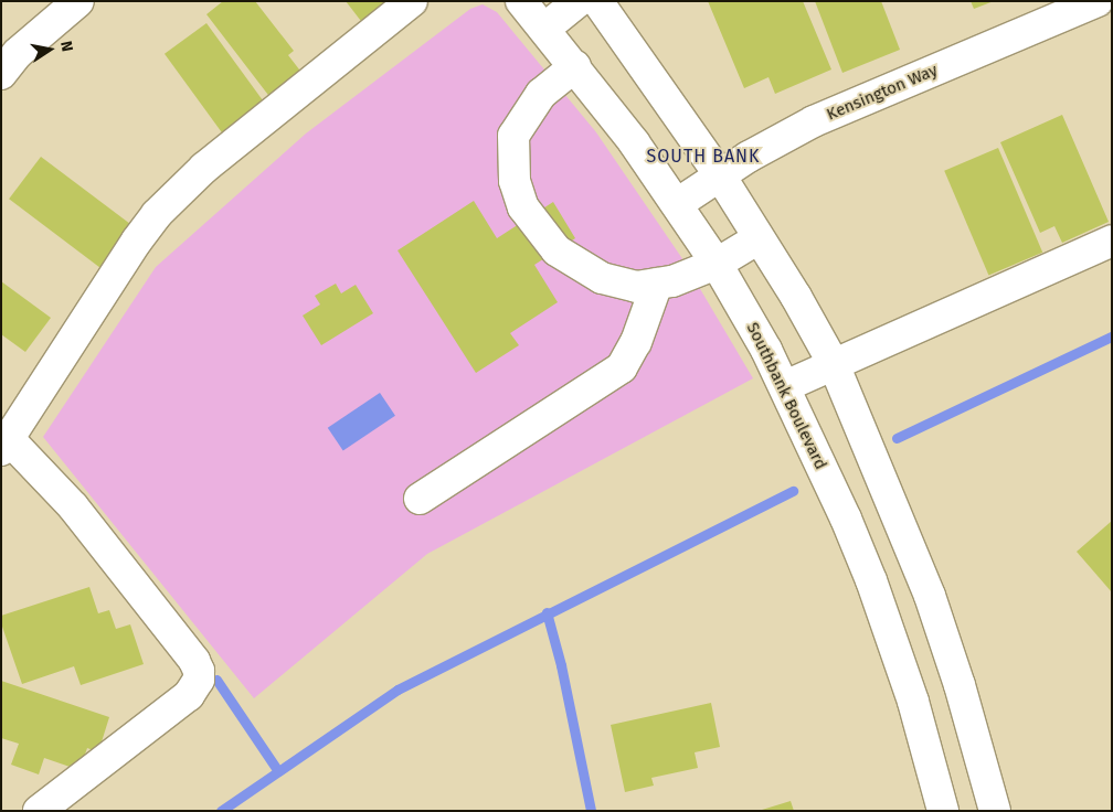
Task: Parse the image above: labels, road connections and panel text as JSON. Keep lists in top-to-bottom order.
{
  "streets": {
    "street": ["Kensington Way", "Southbank Boulevard"]
  },
  "crossings": [
    ["Kensington Way", "Southbank Boulevard"]
  ],
  "districts": ["SOUTH BANK"],
  "north": "right"
}
